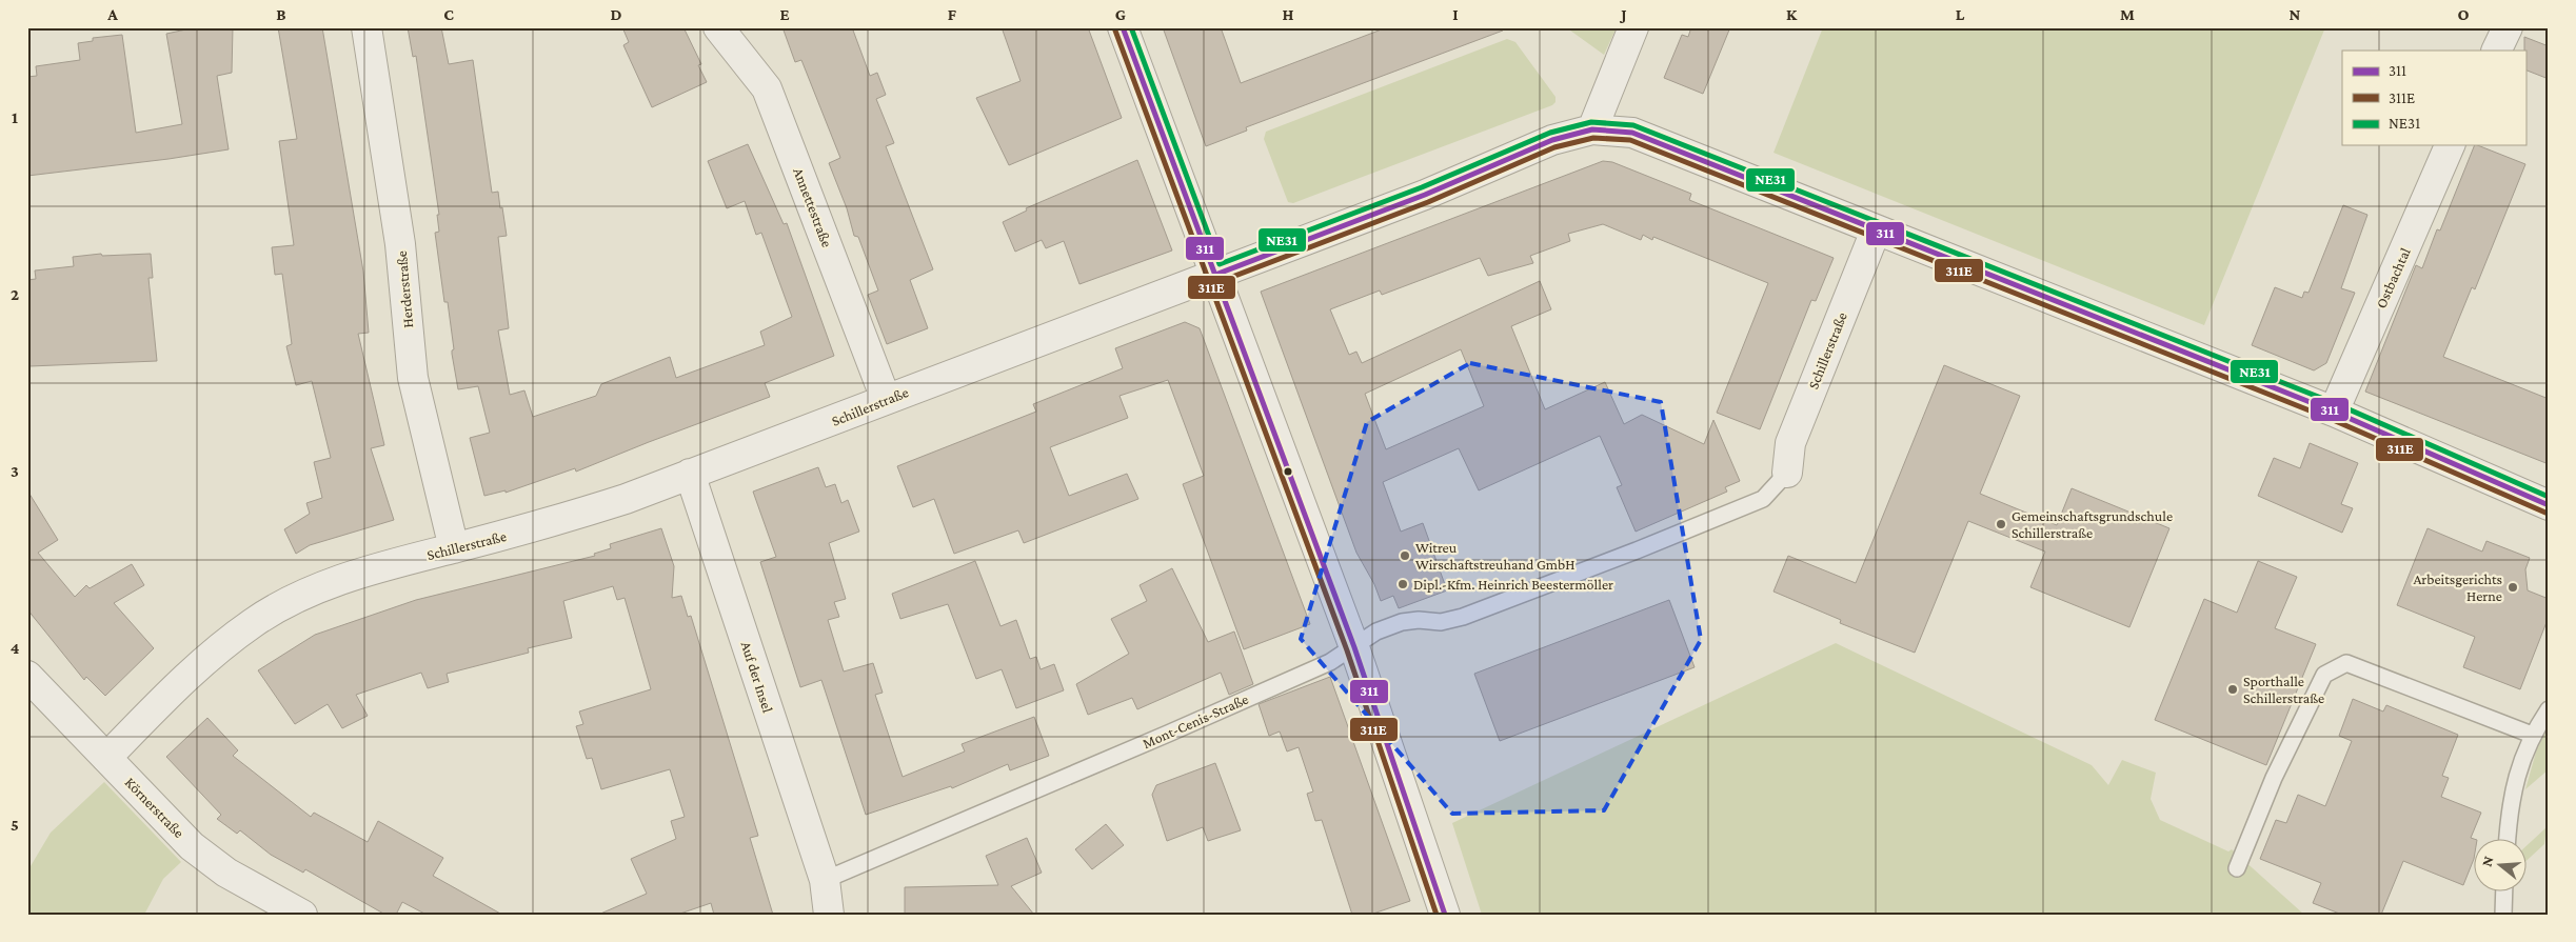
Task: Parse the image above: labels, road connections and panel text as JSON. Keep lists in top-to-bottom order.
{
  "streets": {
    "street": [
      "Annettestraße",
      "Ostbachtal",
      "Herderstraße",
      "Schillerstraße",
      "Auf der Insel",
      "Körnerstraße"
    ],
    "lane": ["Mont-Cenis-Straße"]
  },
  "crossings": [
    ["Annettestraße", "Schillerstraße"],
    ["Ostbachtal", "Schillerstraße"],
    ["Herderstraße", "Schillerstraße"],
    ["Schillerstraße", "Auf der Insel"],
    ["Schillerstraße", "Mont-Cenis-Straße"],
    ["Schillerstraße", "Körnerstraße"],
    ["Auf der Insel", "Mont-Cenis-Straße"]
  ],
  "places": [
    "Gemeinschaftsgrundschule Schillerstraße",
    "Witreu Wirschaftstreuhand GmbH",
    "Dipl.-Kfm. Heinrich Beestermöller",
    "Arbeitsgerichts Herne",
    "Sporthalle Schillerstraße"
  ],
  "lines": ["transit line 311", "transit line NE31", "transit line 311E"],
  "legend": ["311", "311E", "NE31"],
  "north": "left",
  "grid": {
    "columns": [
      "A",
      "B",
      "C",
      "D",
      "E",
      "F",
      "G",
      "H",
      "I",
      "J",
      "K",
      "L",
      "M",
      "N",
      "O"
    ],
    "rows": [
      "1",
      "2",
      "3",
      "4",
      "5"
    ]
  }
}
